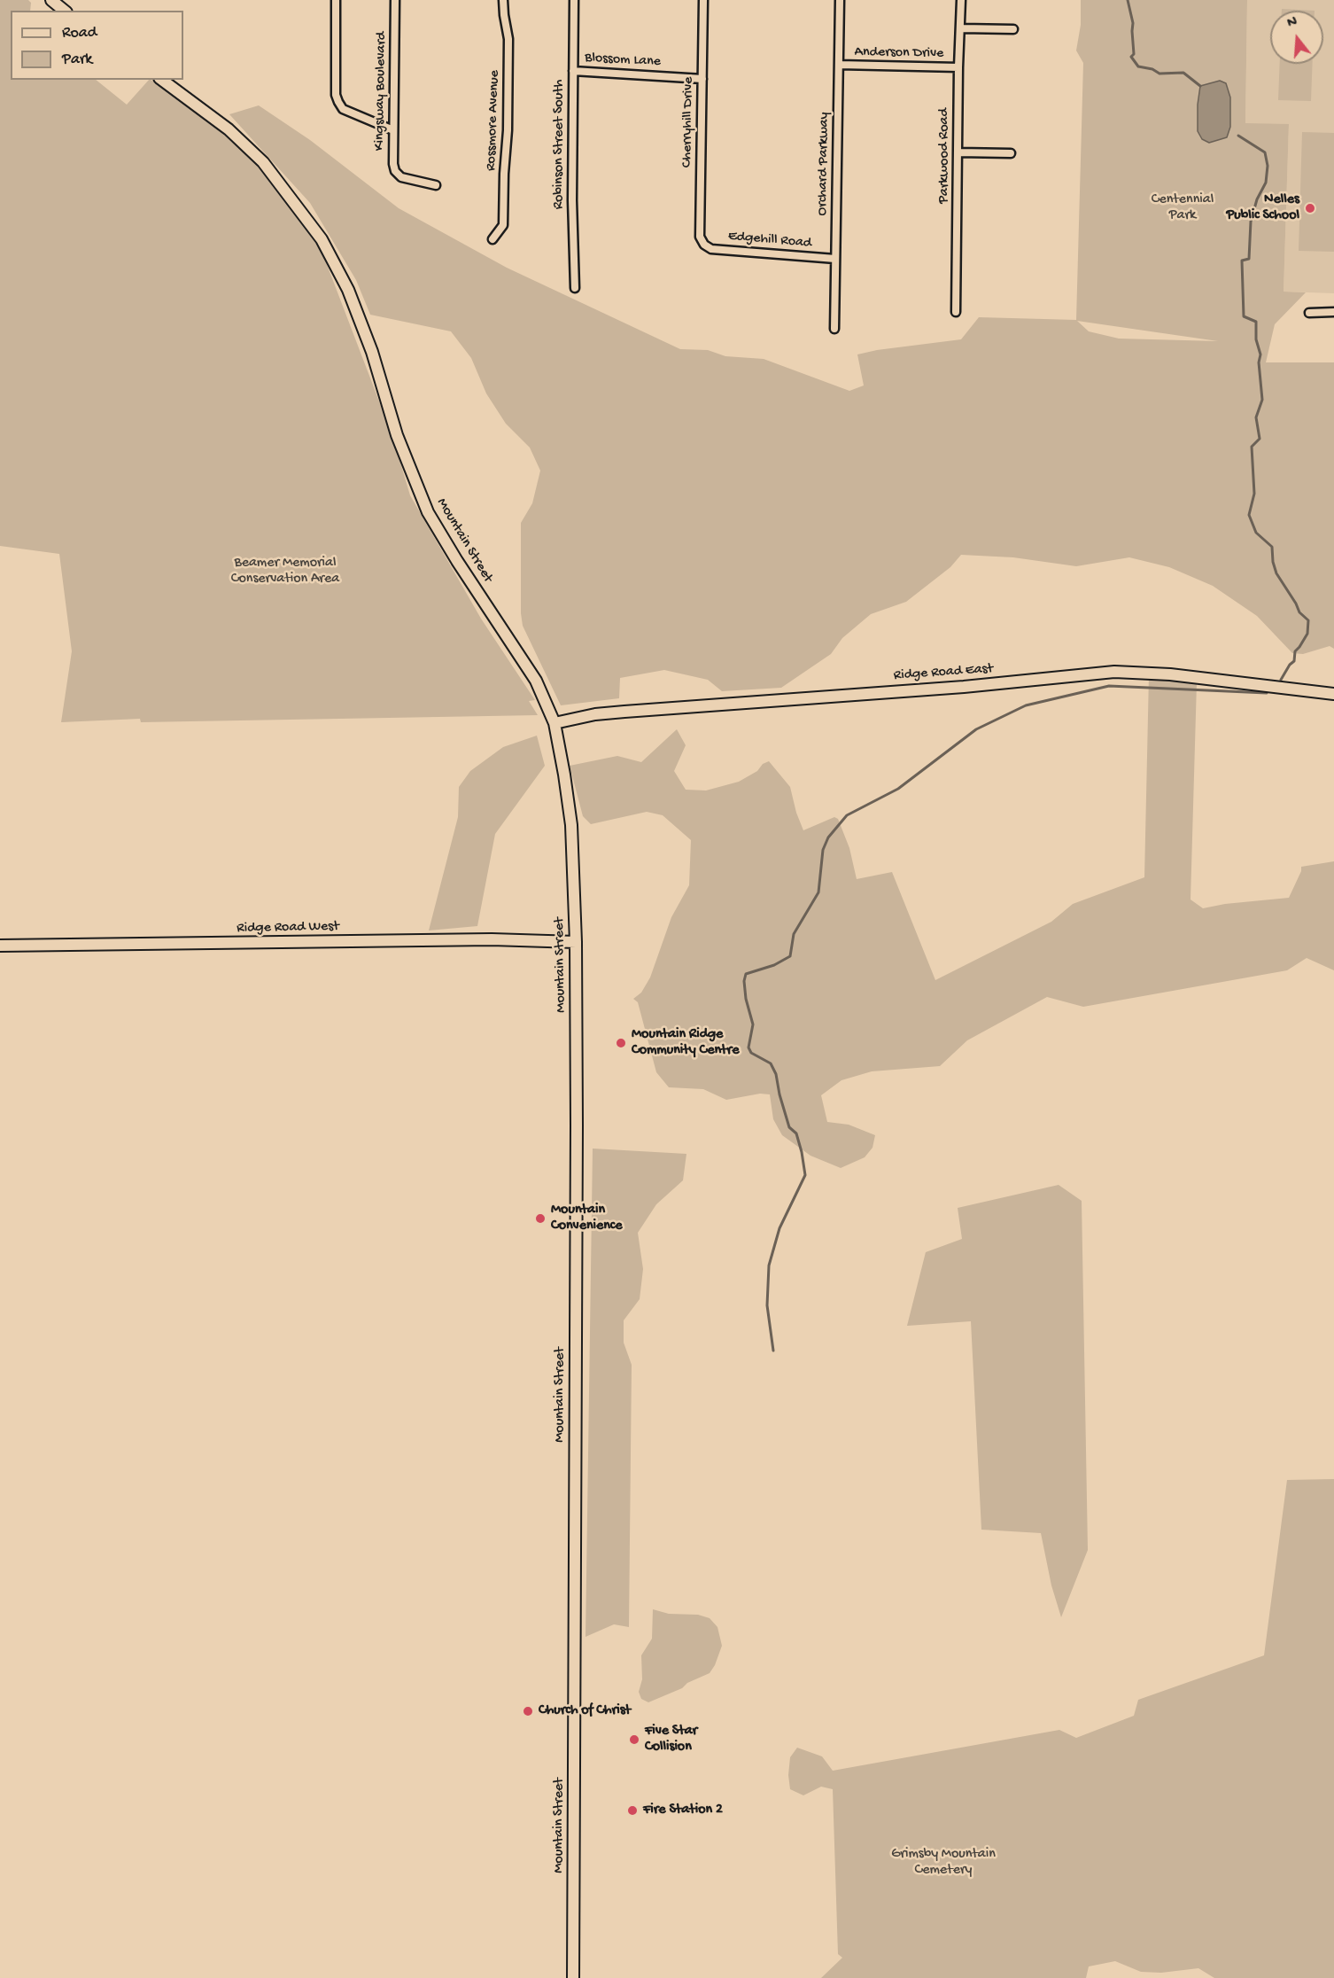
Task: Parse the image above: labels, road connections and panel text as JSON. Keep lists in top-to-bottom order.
{
  "streets": {
    "main road": ["Mountain Street", "Ridge Road East", "Ridge Road West"],
    "street": [
      "Anderson Drive",
      "Blossom Lane",
      "Kingsway Boulevard",
      "Rossmore Avenue",
      "Cherryhill Drive",
      "Robinson Street South",
      "Parkwood Road",
      "Orchard Parkway",
      "Edgehill Road"
    ]
  },
  "crossings": [
    ["Anderson Drive", "Parkwood Road"],
    ["Anderson Drive", "Orchard Parkway"],
    ["Blossom Lane", "Cherryhill Drive"],
    ["Blossom Lane", "Robinson Street South"],
    ["Cherryhill Drive", "Edgehill Road"],
    ["Orchard Parkway", "Edgehill Road"],
    ["Mountain Street", "Ridge Road East"],
    ["Mountain Street", "Ridge Road West"]
  ],
  "parks": ["Centennial Park", "Beamer Memorial Conservation Area", "Grimsby Mountain Cemetery"],
  "places": [
    "Nelles Public School",
    "Mountain Ridge Community Centre",
    "Mountain Convenience",
    "Church of Christ",
    "Five Star Collision",
    "Fire Station 2"
  ],
  "legend": ["Road", "Park"],
  "north": "top"
}
